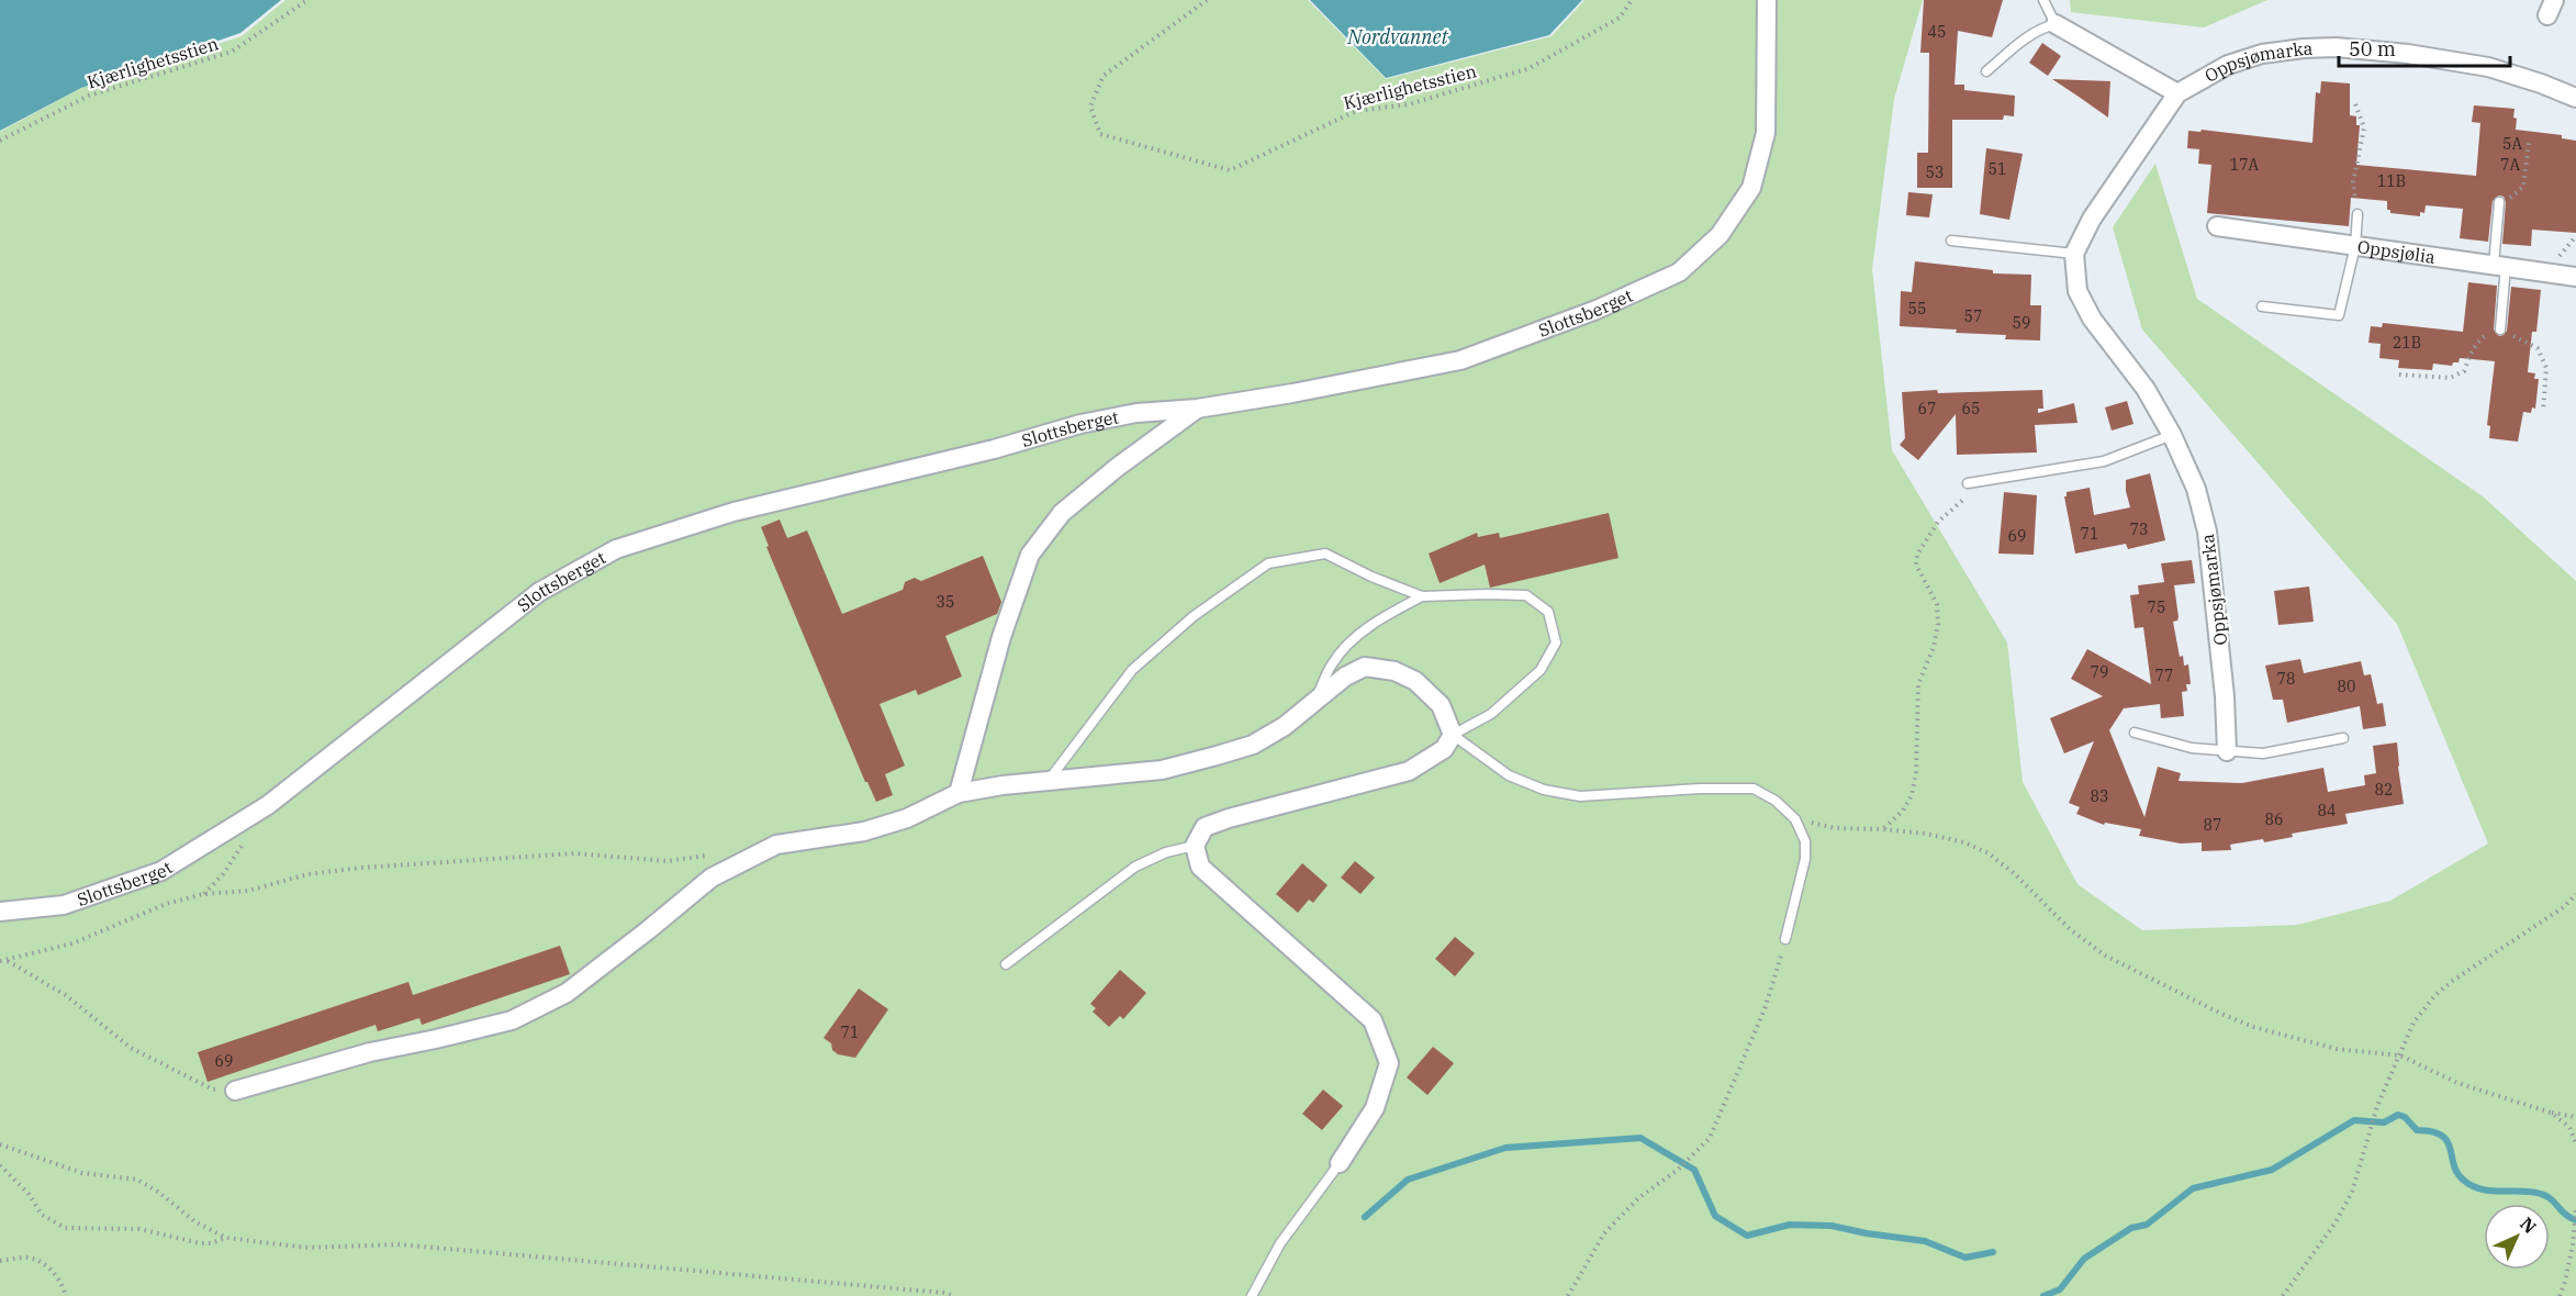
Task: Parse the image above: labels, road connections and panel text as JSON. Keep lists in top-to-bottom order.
{
  "streets": {
    "street": ["Oppsjømarka", "Oppsjølia", "Slottsberget"],
    "path": ["Kjærlighetsstien"]
  },
  "water": ["Nordvannet"],
  "house_numbers": [
    "45",
    "5A",
    "17A",
    "7A",
    "51",
    "53",
    "11B",
    "55",
    "57",
    "59",
    "21B",
    "67",
    "65",
    "73",
    "71",
    "69",
    "35",
    "75",
    "79",
    "77",
    "78",
    "80",
    "82",
    "83",
    "84",
    "86",
    "87",
    "71",
    "69"
  ],
  "scale_bar": "50 m",
  "north": "top right"
}
